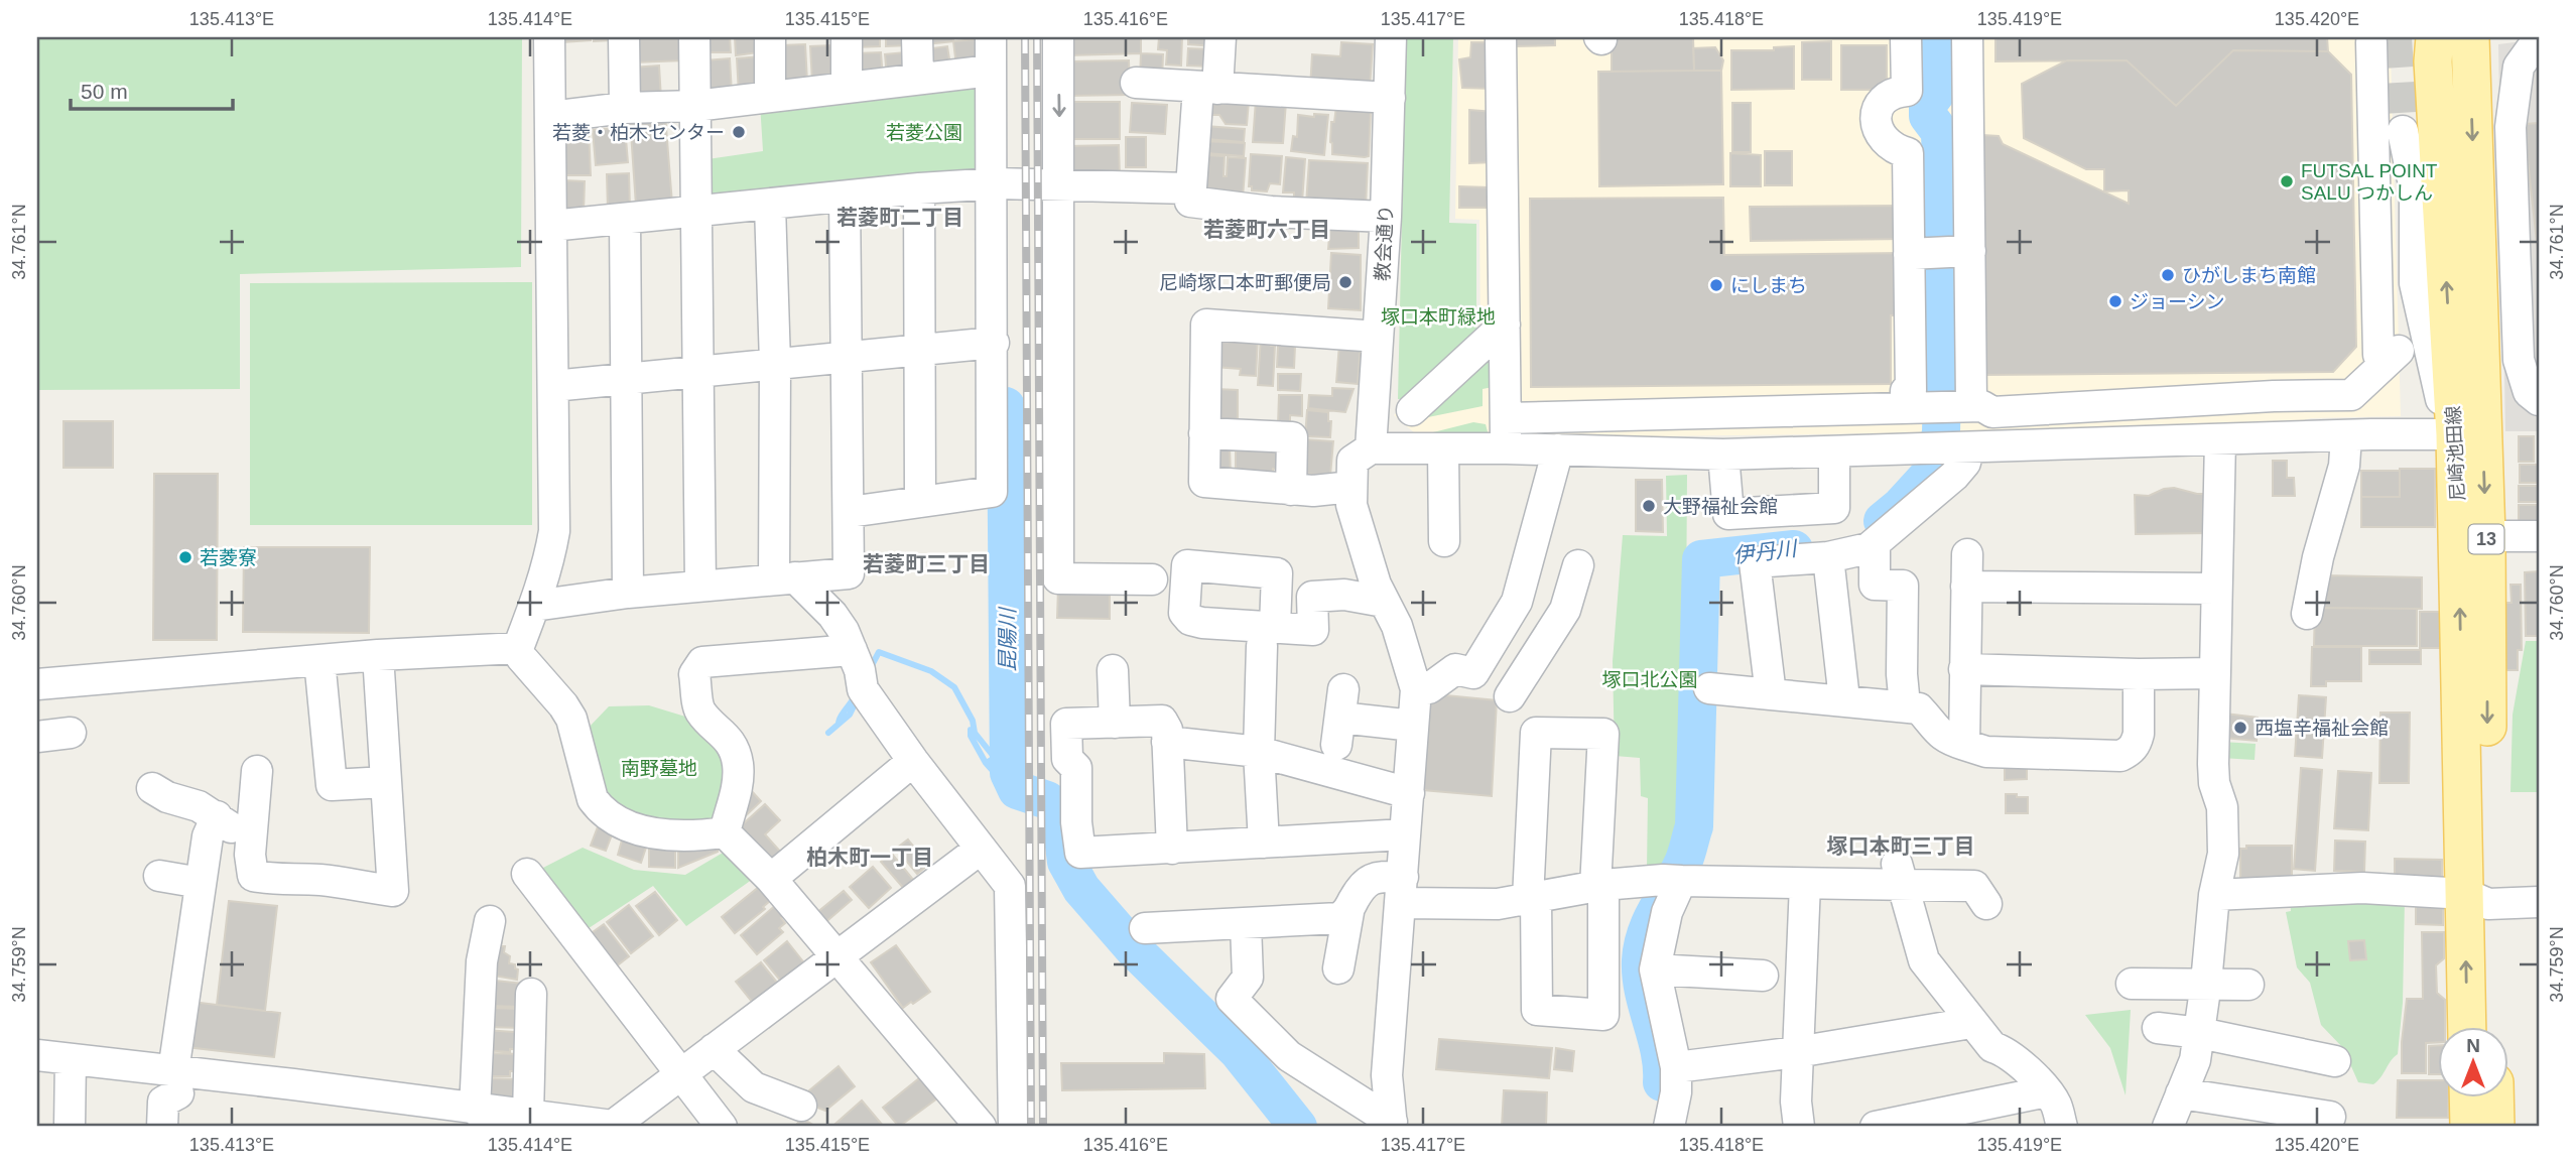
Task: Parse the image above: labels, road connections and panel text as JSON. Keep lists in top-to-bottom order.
{
  "streets": {
    "main road": ["尼崎池田線", "13"],
    "street": ["教会通り"]
  },
  "districts": [
    "若菱町二丁目",
    "若菱町六丁目",
    "若菱町三丁目",
    "塚口本町三丁目",
    "柏木町一丁目"
  ],
  "water": ["伊丹川", "昆陽川"],
  "parks": [
    "若菱公園",
    "塚口本町緑地",
    "塚口北公園",
    "南野墓地"
  ],
  "places": [
    "若菱・柏木センター",
    "FUTSAL POINT SALU つかしん",
    "ひがしまち南館",
    "尼崎塚口本町郵便局",
    "にしまち",
    "ジョーシン",
    "大野福祉会館",
    "若菱寮",
    "西塩辛福祉会館"
  ],
  "scale_bar": "50 m",
  "north": "top",
  "coordinates": [
    "135.413°E",
    "135.414°E",
    "135.415°E",
    "135.416°E",
    "135.417°E",
    "135.418°E",
    "135.419°E",
    "135.420°E",
    "34.761°N",
    "34.760°N",
    "34.759°N"
  ]
}
